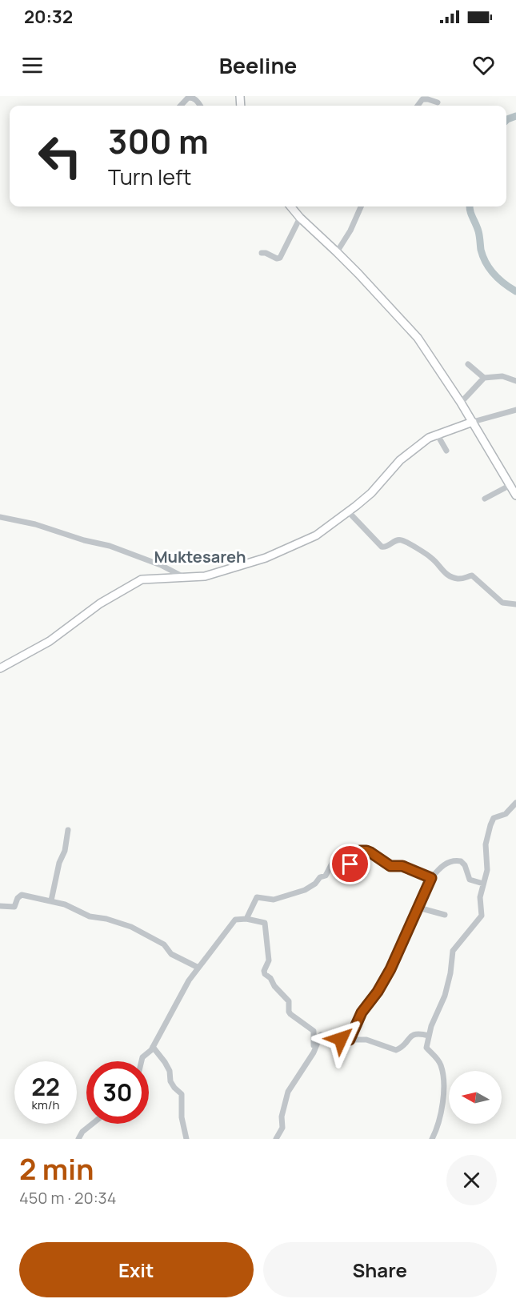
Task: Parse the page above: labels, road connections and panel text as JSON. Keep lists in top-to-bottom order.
{
  "districts": ["Muktesareh"],
  "north": "left",
  "page": {
    "status": "20:32",
    "header": "Beeline",
    "turn": ["300 m", "Turn left"],
    "speed": "22 km/h",
    "limit": "30",
    "heading": ["2 min", "450 m · 20:34"],
    "buttons": ["Exit", "Share"]
  }
}
